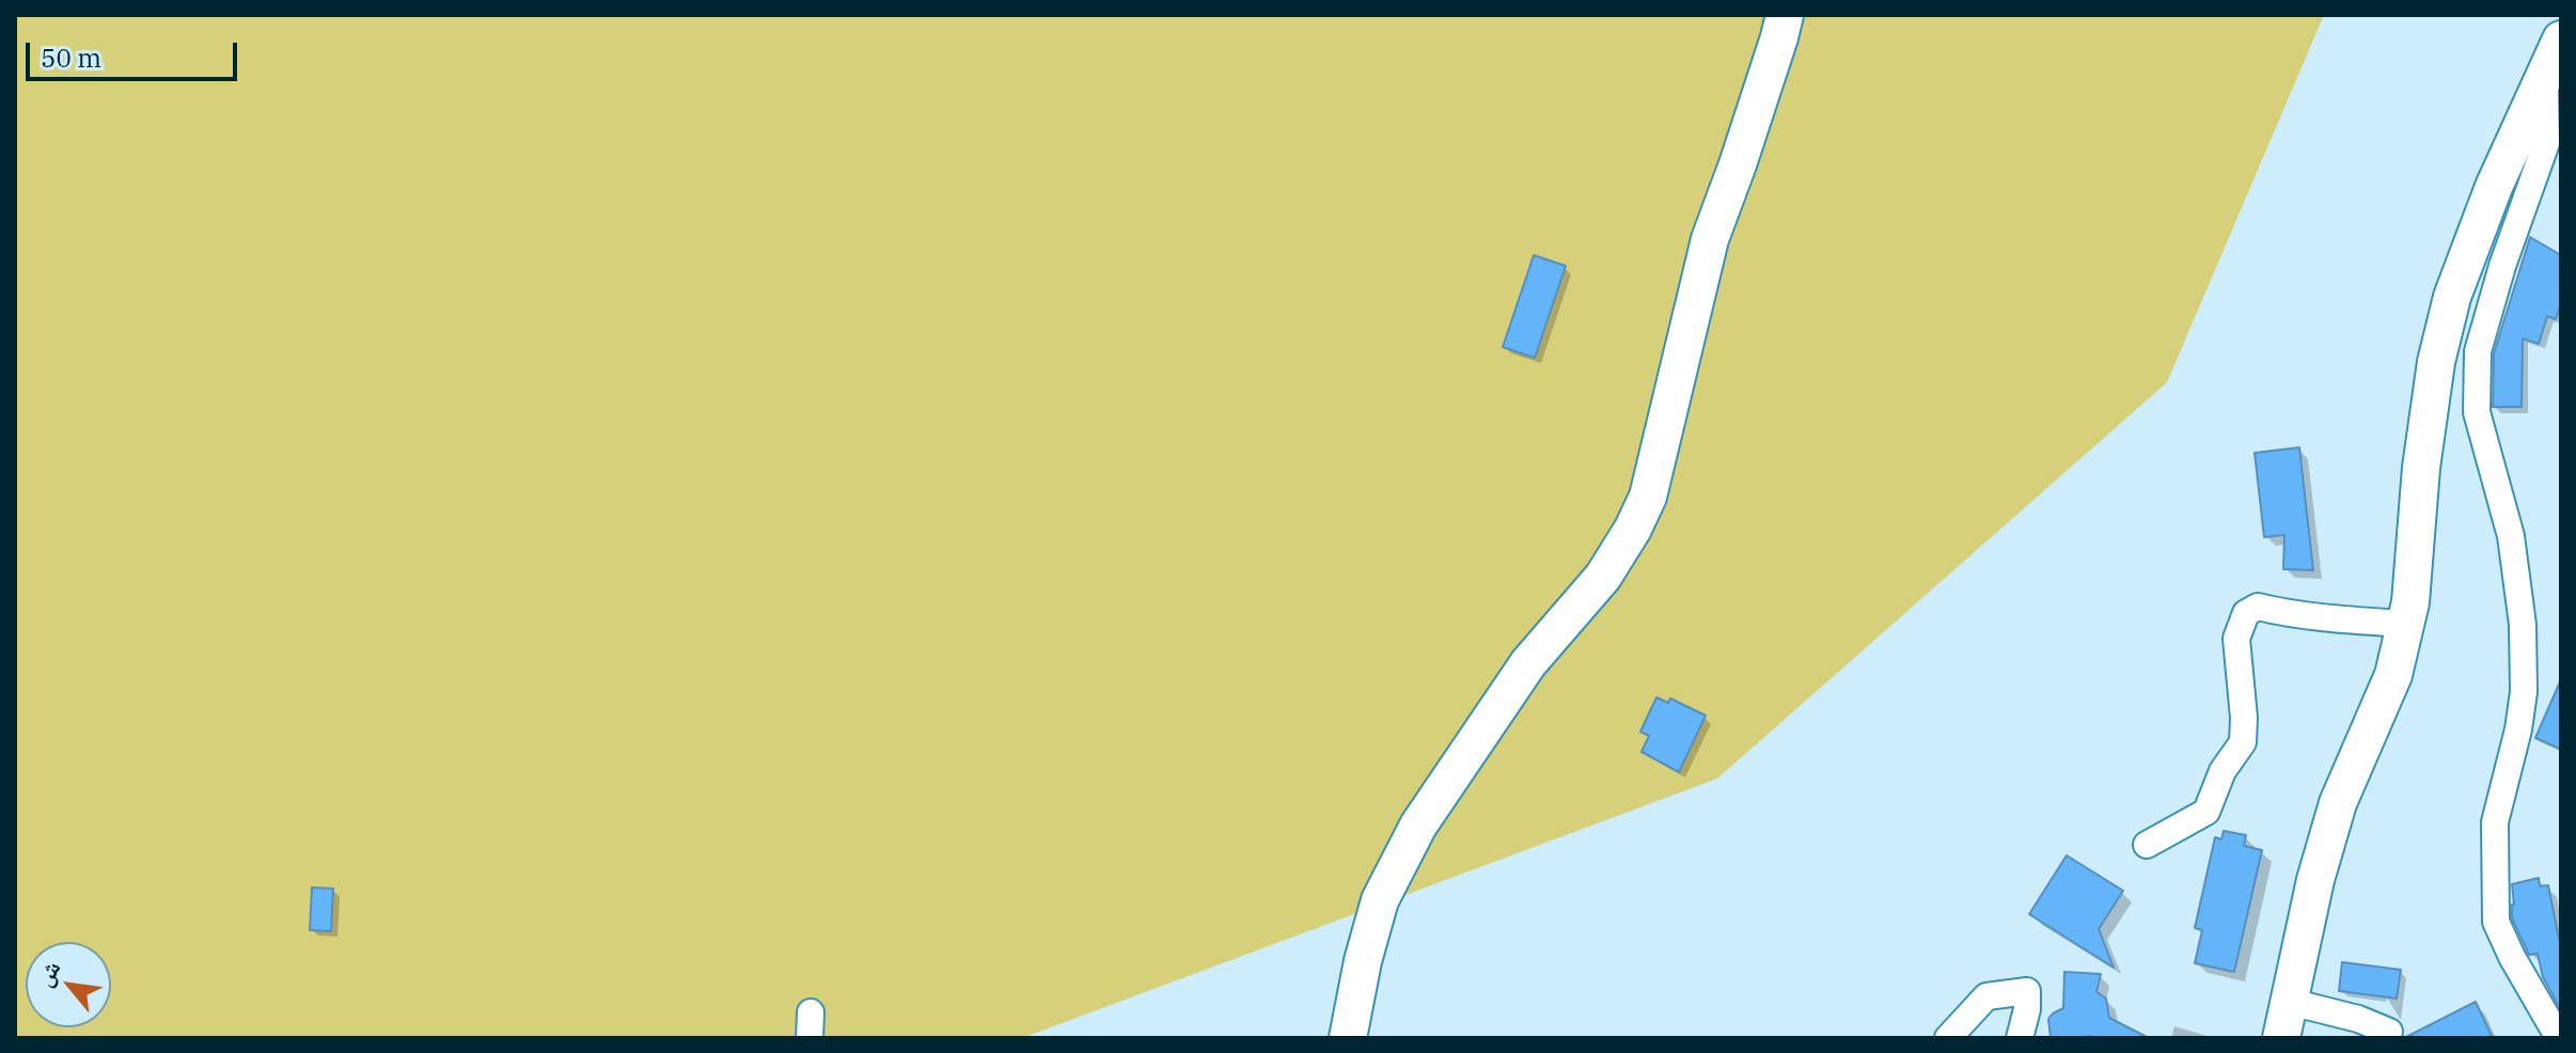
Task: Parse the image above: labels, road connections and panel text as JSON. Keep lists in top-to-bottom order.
{
  "scale_bar": "50 m",
  "north": "top left"
}
